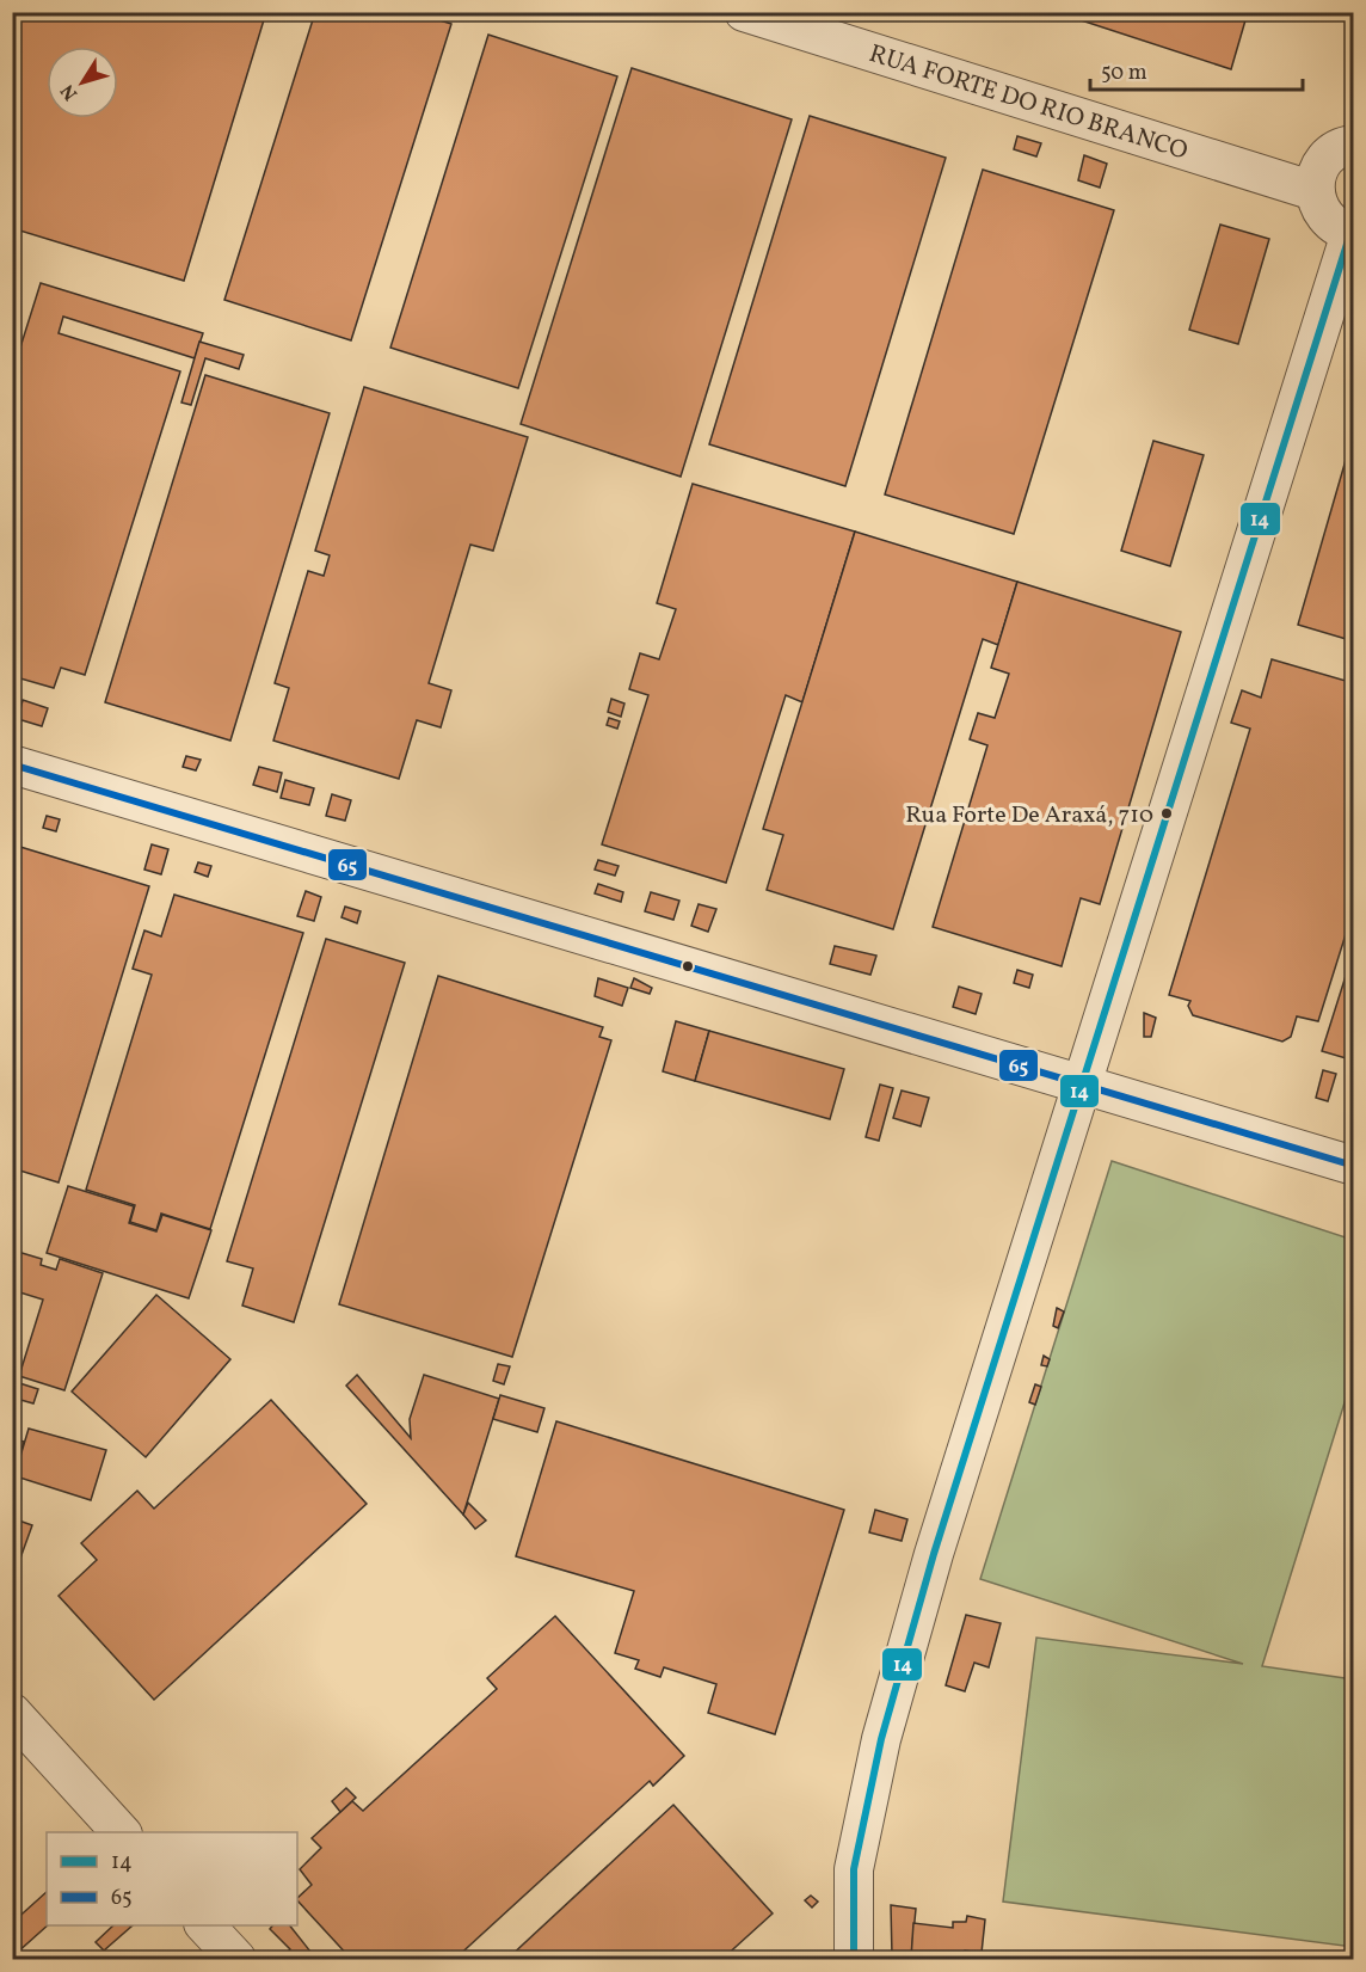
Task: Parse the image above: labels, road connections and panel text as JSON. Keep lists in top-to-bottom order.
{
  "streets": {
    "street": ["RUA FORTE DO RIO BRANCO"]
  },
  "places": ["Rua Forte De Araxá, 710"],
  "lines": ["transit line 14", "transit line 65"],
  "legend": ["14", "65"],
  "scale_bar": "50 m",
  "north": "bottom left"
}
